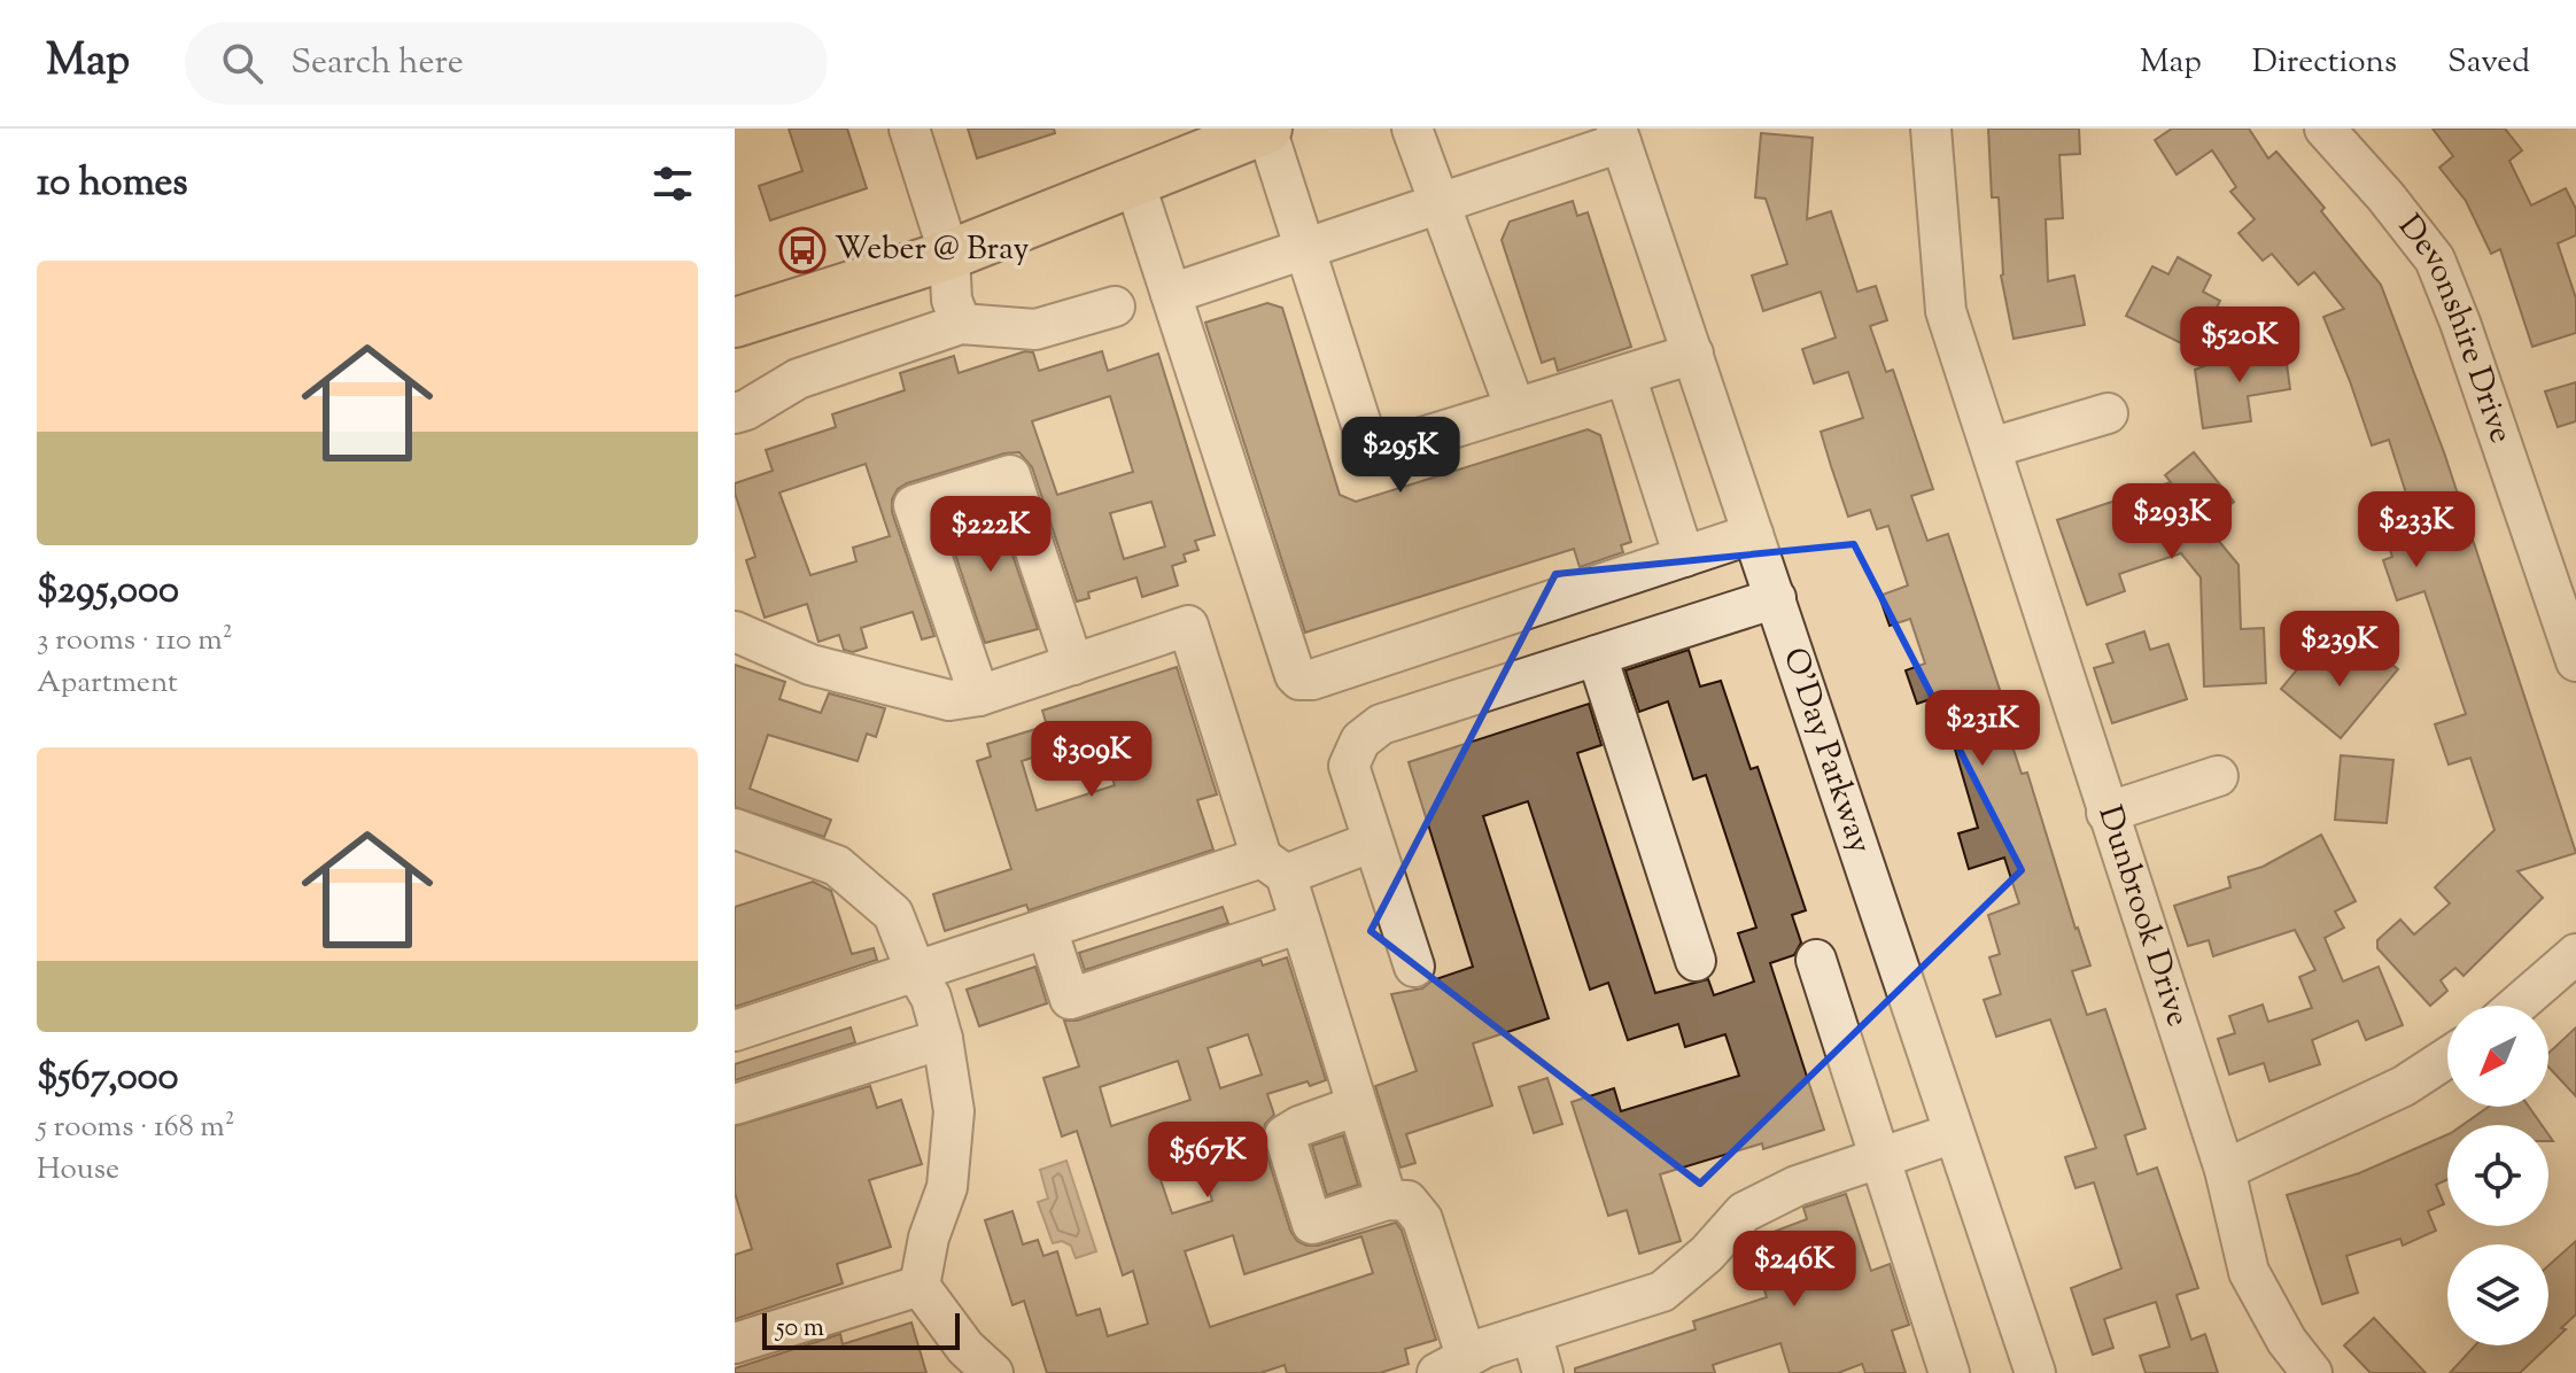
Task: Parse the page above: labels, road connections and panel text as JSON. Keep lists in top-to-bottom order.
{
  "streets": {
    "street": ["Devonshire Drive", "O'Day Parkway", "Dunbrook Drive"]
  },
  "places": {
    "bus stop": ["Weber @ Bray"]
  },
  "scale_bar": "50 m",
  "north": "bottom left",
  "page": {
    "header": "Map",
    "search": "Search here",
    "nav": ["Map", "Directions", "Saved"],
    "heading": "10 homes",
    "list": [
      {
        "name": "$295,000",
        "note": "3 rooms · 110 m² · Apartment"
      },
      {
        "name": "$567,000",
        "note": "5 rooms · 168 m² · House"
      }
    ],
    "price": [
      "$520K",
      "$295K",
      "$293K",
      "$233K",
      "$222K",
      "$239K",
      "$231K",
      "$309K",
      "$567K",
      "$246K"
    ],
    "scale": "50 m"
  }
}
